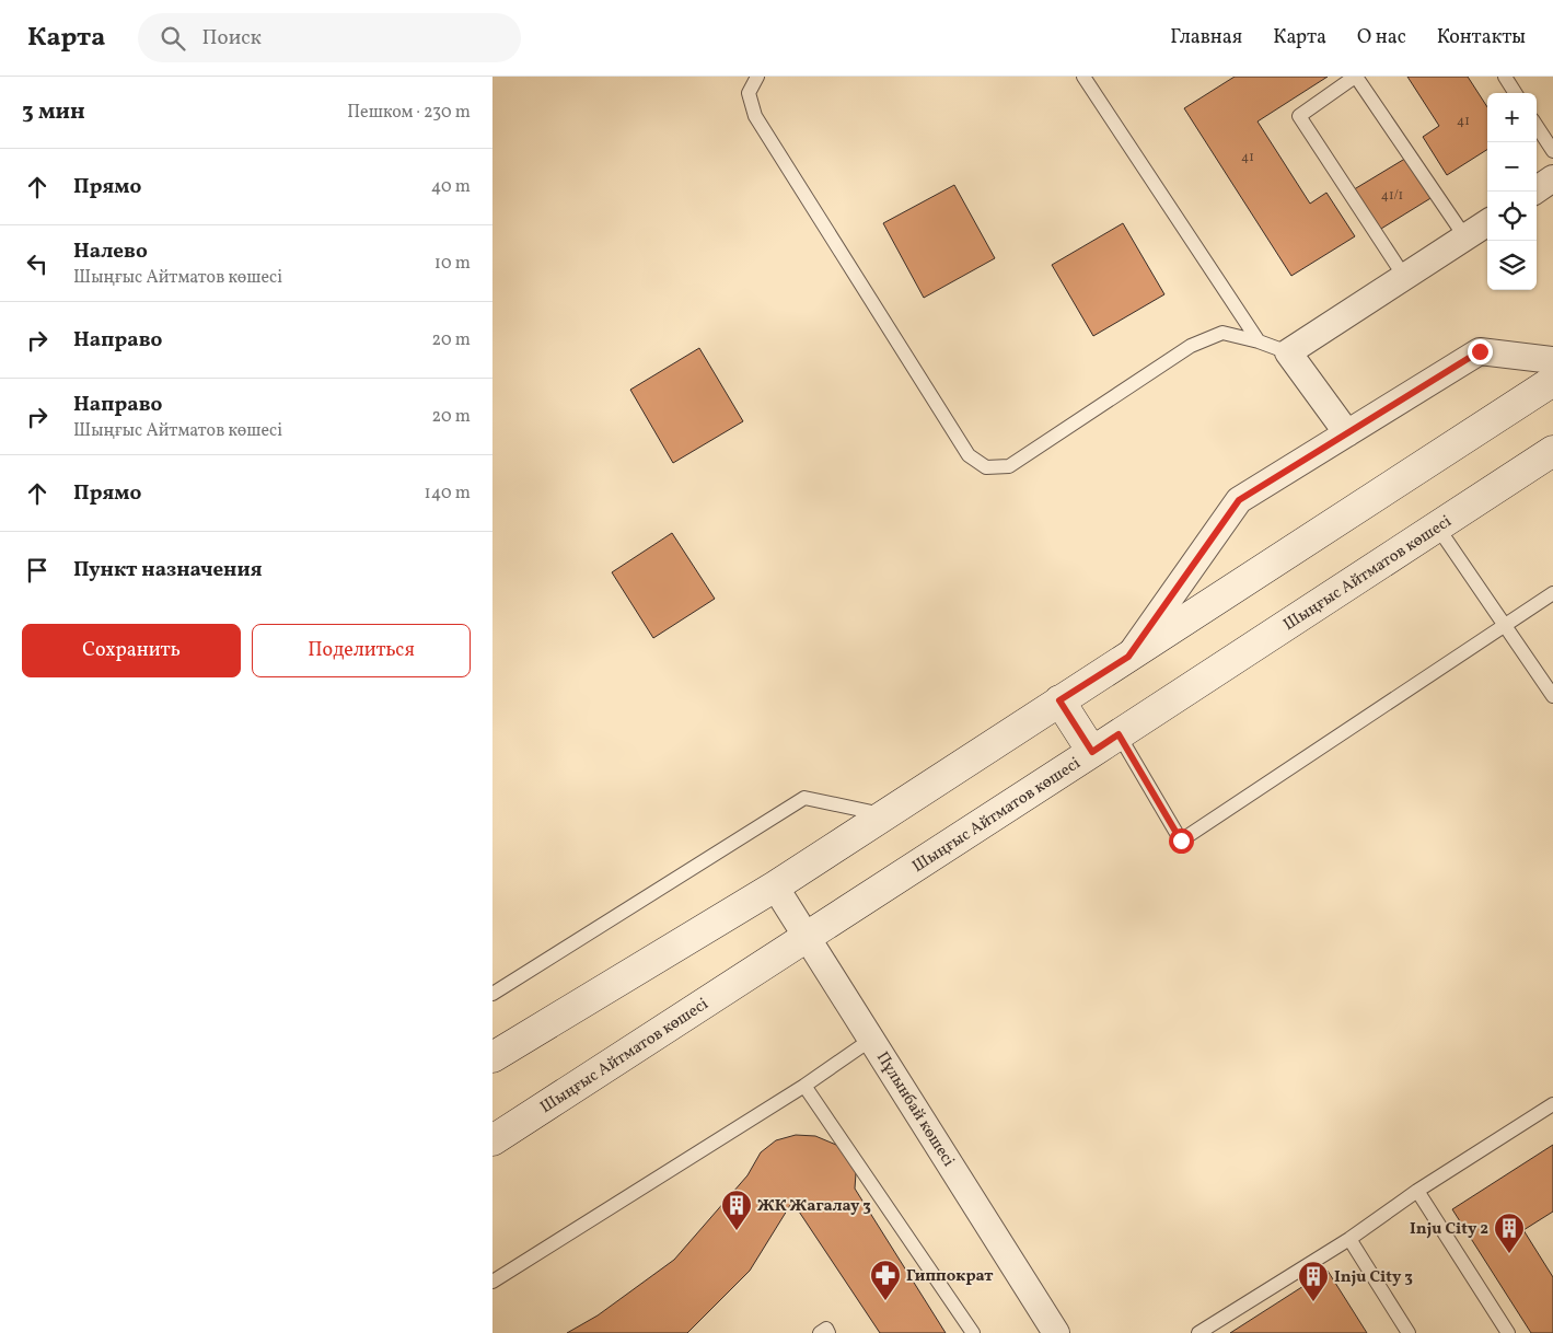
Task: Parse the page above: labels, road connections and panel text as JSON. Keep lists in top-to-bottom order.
{
  "streets": {
    "main road": ["Шыңғыс Айтматов көшесі"],
    "street": ["Пұлынбай көшесі"]
  },
  "crossings": [
    ["Шыңғыс Айтматов көшесі", "Пұлынбай көшесі"]
  ],
  "places": {
    "building": ["ЖК Жагалау 3", "Inju City 2", "Inju City 3"],
    "pharmacy": ["Гиппократ"]
  },
  "house_numbers": ["41", "41", "41/1"],
  "page": {
    "header": "Карта",
    "search": "Поиск",
    "nav": [
      "Главная",
      "Карта",
      "О нас",
      "Контакты"
    ],
    "heading": ["3 мин", "Пешком · 230 m"],
    "map_buttons": ["+", "−"],
    "list": [
      ["Прямо", "40 m"],
      ["Налево", "Шыңғыс Айтматов көшесі", "10 m"],
      ["Направо", "20 m"],
      ["Направо", "Шыңғыс Айтматов көшесі", "20 m"],
      ["Прямо", "140 m"],
      "Пункт назначения"
    ],
    "buttons": ["Сохранить", "Поделиться"]
  }
}
